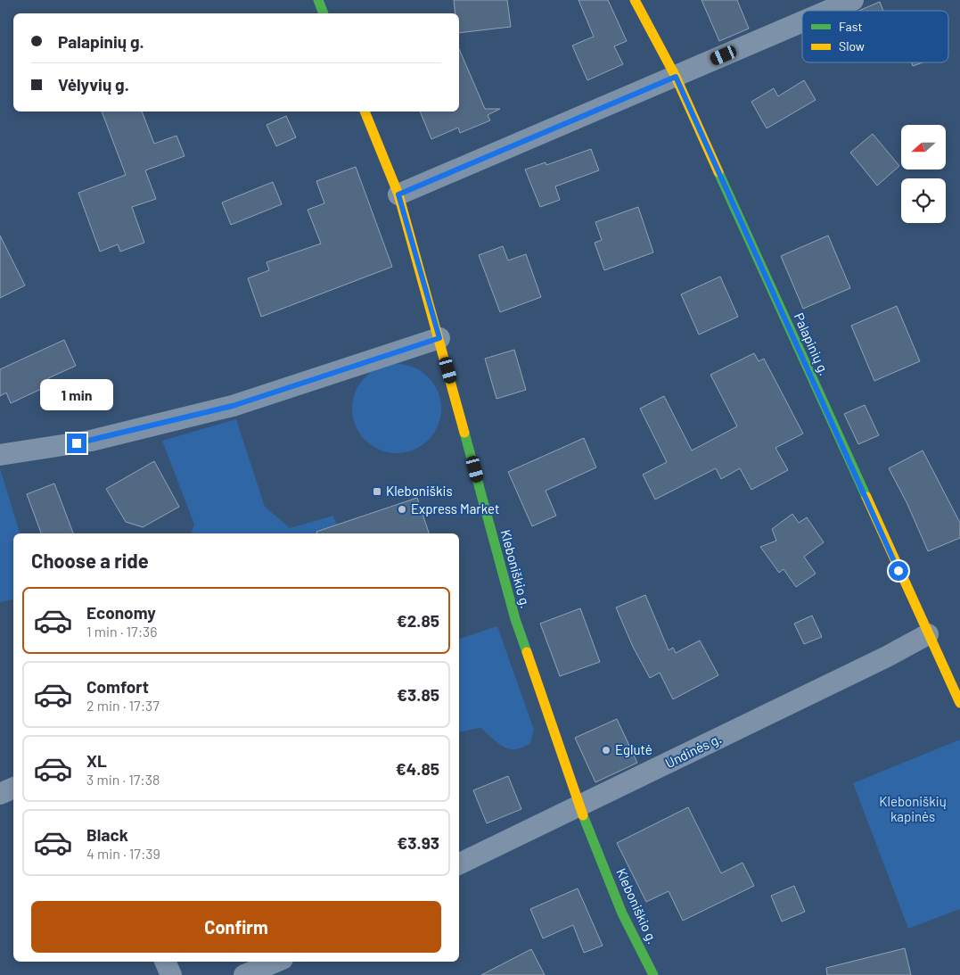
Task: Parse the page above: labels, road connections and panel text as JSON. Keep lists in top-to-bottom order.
{
  "streets": {
    "street": ["Palapinių g.", "Kleboniškio g.", "Undinės g."]
  },
  "crossings": [
    ["Palapinių g.", "Undinės g."],
    ["Kleboniškio g.", "Undinės g."]
  ],
  "parks": ["Kleboniškių kapinės"],
  "places": {
    "transit": ["Kleboniškis"],
    "other": ["Express Market", "Eglutė"]
  },
  "legend": ["Fast", "Slow"],
  "north": "left",
  "page": {
    "banner": ["Palapinių g.", "Vėlyvių g."],
    "bubble": "1 min",
    "heading": "Choose a ride",
    "list": [
      {
        "name": "Economy",
        "note": "1 min · 17:36",
        "value": "€2.85"
      },
      {
        "name": "Comfort",
        "note": "2 min · 17:37",
        "value": "€3.85"
      },
      {
        "name": "XL",
        "note": "3 min · 17:38",
        "value": "€4.85"
      },
      {
        "name": "Black",
        "note": "4 min · 17:39",
        "value": "€3.93"
      }
    ],
    "buttons": "Confirm"
  }
}
